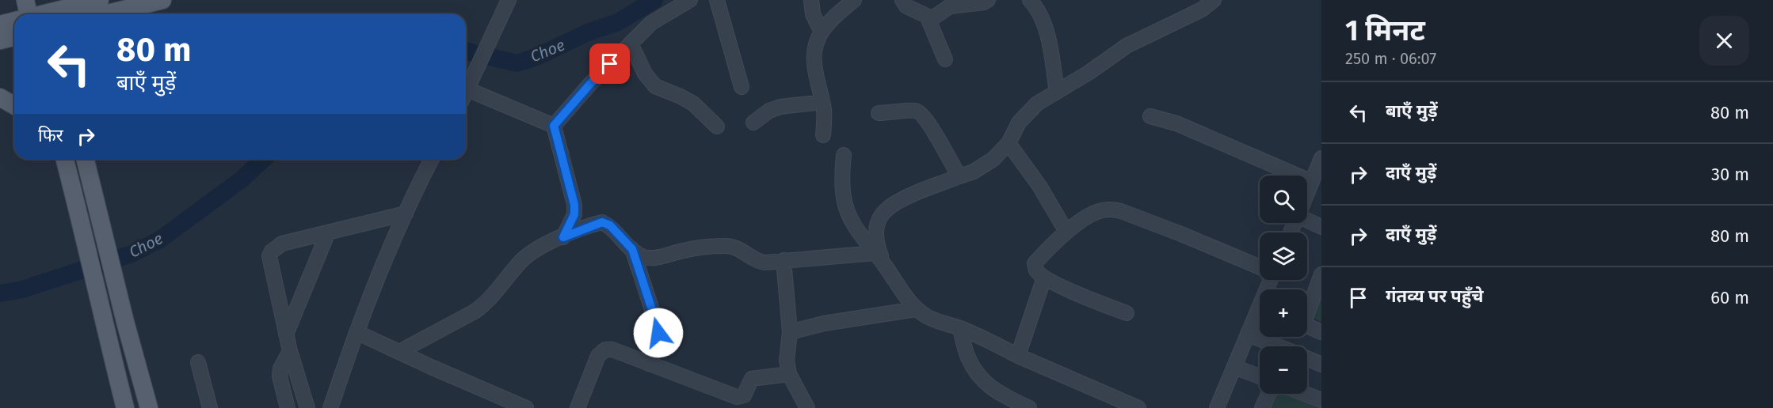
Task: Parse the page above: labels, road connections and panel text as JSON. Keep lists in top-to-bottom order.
{
  "water": ["Choe"],
  "page": {
    "heading": ["1 मिनट", "250 m · 06:07"],
    "turn": ["80 m", "बाएँ मुड़ें"],
    "list": [
      {
        "name": "बाएँ मुड़ें",
        "value": "80 m"
      },
      {
        "name": "दाएँ मुड़ें",
        "value": "30 m"
      },
      {
        "name": "दाएँ मुड़ें",
        "value": "80 m"
      },
      {
        "name": "गंतव्य पर पहुँचे",
        "value": "60 m"
      }
    ],
    "then": "फिर",
    "map_buttons": ["+", "−"]
  }
}
